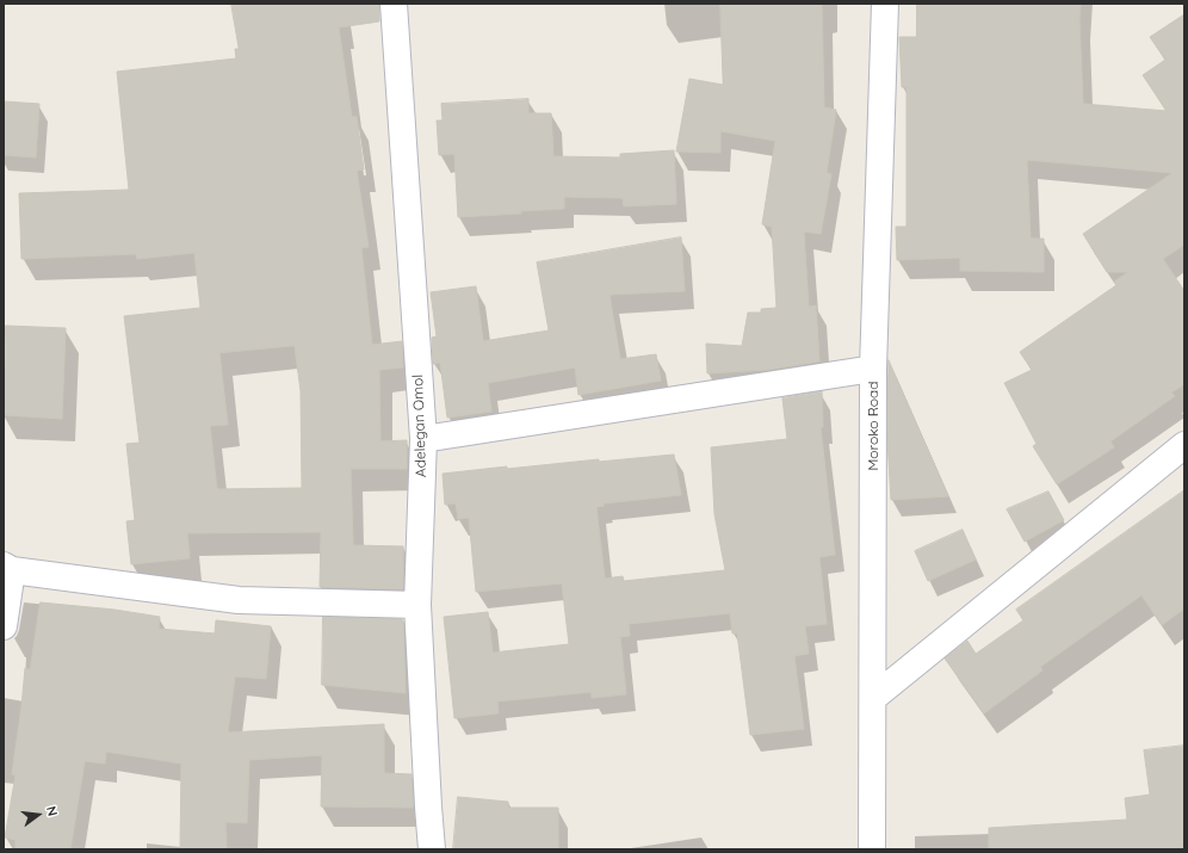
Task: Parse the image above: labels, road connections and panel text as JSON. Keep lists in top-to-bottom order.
{
  "streets": {
    "street": ["Adelegan Omol", "Moroko Road"]
  },
  "north": "right"
}
